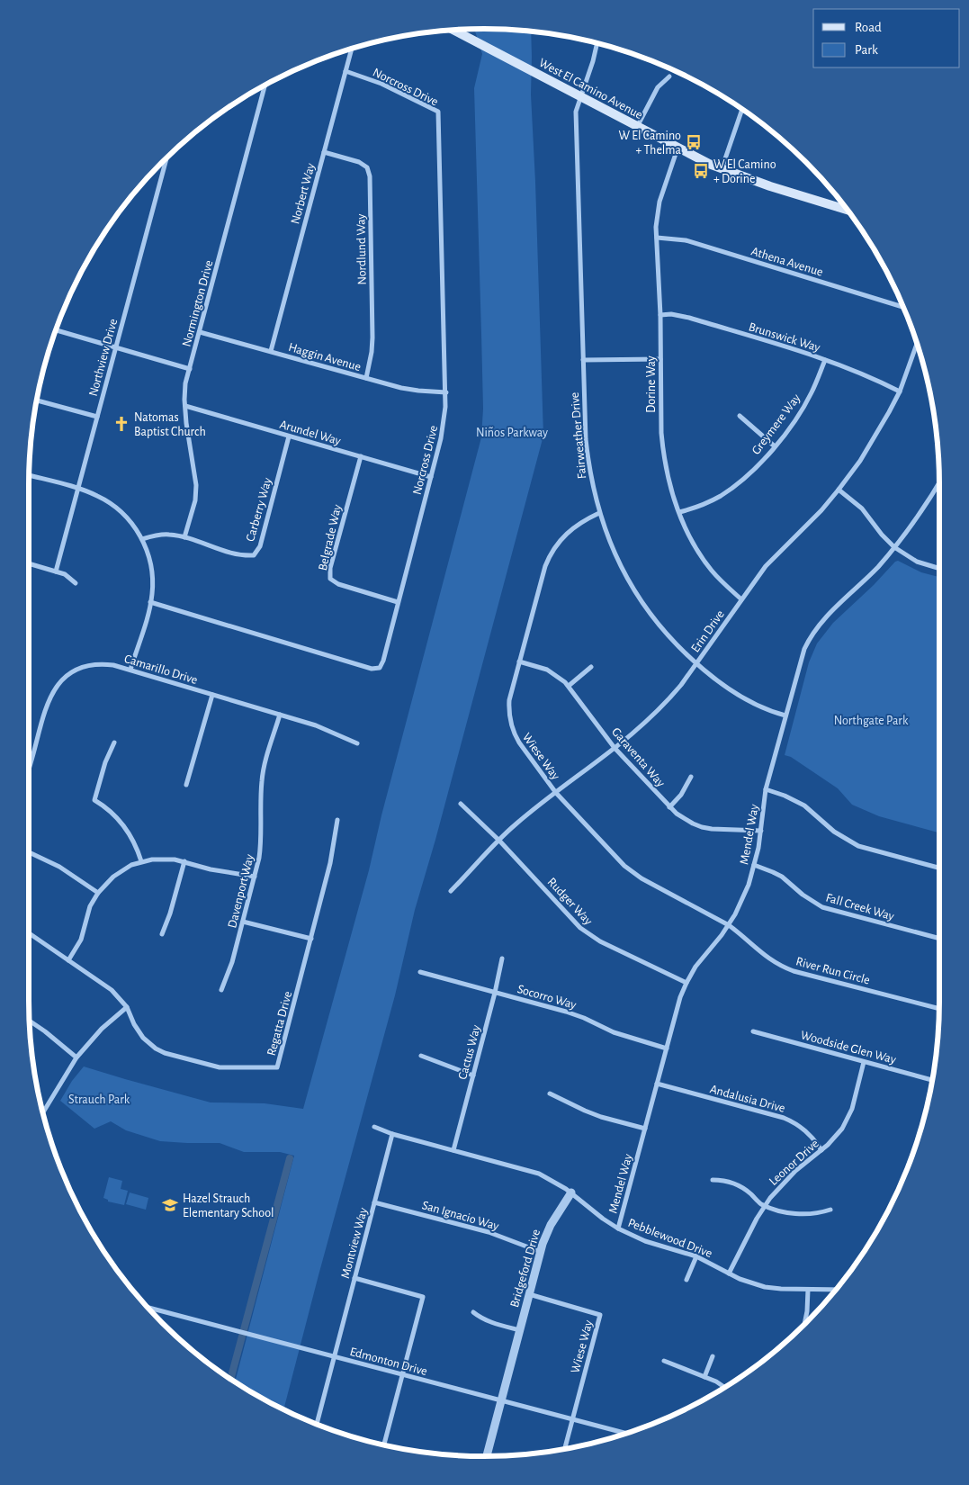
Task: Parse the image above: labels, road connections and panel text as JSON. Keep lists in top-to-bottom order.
{
  "streets": {
    "main road": ["West El Camino Avenue"],
    "street": [
      "Norcross Drive",
      "Norbert Way",
      "Nordlund Way",
      "Athena Avenue",
      "Normington Drive",
      "Brunswick Way",
      "Haggin Avenue",
      "Northview Drive",
      "Dorine Way",
      "Greymere Way",
      "Arundel Way",
      "Fairweather Drive",
      "Carberry Way",
      "Belgrade Way",
      "Erin Drive",
      "Camarillo Drive",
      "Wiese Way",
      "Garaventa Way",
      "Mendel Way",
      "Davenport Way",
      "Rudger Way",
      "Fall Creek Way",
      "River Run Circle",
      "Socorro Way",
      "Regatta Drive",
      "Woodside Glen Way",
      "Cactus Way",
      "Andalusia Drive",
      "Leonor Drive",
      "San Ignacio Way",
      "Pebblewood Drive",
      "Montview Way",
      "Bridgeford Drive",
      "Edmonton Drive"
    ]
  },
  "crossings": [
    ["Norcross Drive", "Norbert Way"],
    ["Norcross Drive", "Haggin Avenue"],
    ["Norcross Drive", "Arundel Way"],
    ["Norcross Drive", "Belgrade Way"],
    ["West El Camino Avenue", "Dorine Way"],
    ["West El Camino Avenue", "Fairweather Drive"],
    ["Norbert Way", "Nordlund Way"],
    ["Norbert Way", "Haggin Avenue"],
    ["Nordlund Way", "Haggin Avenue"],
    ["Athena Avenue", "Dorine Way"],
    ["Normington Drive", "Haggin Avenue"],
    ["Normington Drive", "Arundel Way"],
    ["Normington Drive", "Carberry Way"],
    ["Brunswick Way", "Dorine Way"],
    ["Brunswick Way", "Greymere Way"],
    ["Brunswick Way", "Erin Drive"],
    ["Dorine Way", "Greymere Way"],
    ["Dorine Way", "Erin Drive"],
    ["Arundel Way", "Carberry Way"],
    ["Arundel Way", "Belgrade Way"],
    ["Fairweather Drive", "Erin Drive"],
    ["Fairweather Drive", "Wiese Way"],
    ["Fairweather Drive", "Mendel Way"],
    ["Erin Drive", "Wiese Way"],
    ["Erin Drive", "Garaventa Way"],
    ["Erin Drive", "Rudger Way"],
    ["Camarillo Drive", "Davenport Way"],
    ["Wiese Way", "Garaventa Way"],
    ["Wiese Way", "Mendel Way"],
    ["Wiese Way", "River Run Circle"],
    ["Wiese Way", "Bridgeford Drive"],
    ["Wiese Way", "Edmonton Drive"],
    ["Garaventa Way", "Mendel Way"],
    ["Mendel Way", "Rudger Way"],
    ["Mendel Way", "Fall Creek Way"],
    ["Mendel Way", "River Run Circle"],
    ["Mendel Way", "Socorro Way"],
    ["Mendel Way", "Andalusia Drive"],
    ["Mendel Way", "Pebblewood Drive"],
    ["Socorro Way", "Cactus Way"],
    ["Woodside Glen Way", "Leonor Drive"],
    ["Cactus Way", "Pebblewood Drive"],
    ["Andalusia Drive", "Leonor Drive"],
    ["Leonor Drive", "Pebblewood Drive"],
    ["San Ignacio Way", "Montview Way"],
    ["San Ignacio Way", "Bridgeford Drive"],
    ["Pebblewood Drive", "Montview Way"],
    ["Pebblewood Drive", "Bridgeford Drive"],
    ["Montview Way", "Edmonton Drive"],
    ["Bridgeford Drive", "Edmonton Drive"]
  ],
  "parks": ["Niños Parkway", "Northgate Park", "Strauch Park"],
  "places": {
    "bus stop": ["W El Camino + Thelma", "W El Camino + Dorine"],
    "church": ["Natomas Baptist Church"],
    "school or university": ["Hazel Strauch Elementary School"]
  },
  "legend": ["Road", "Park"]
}
